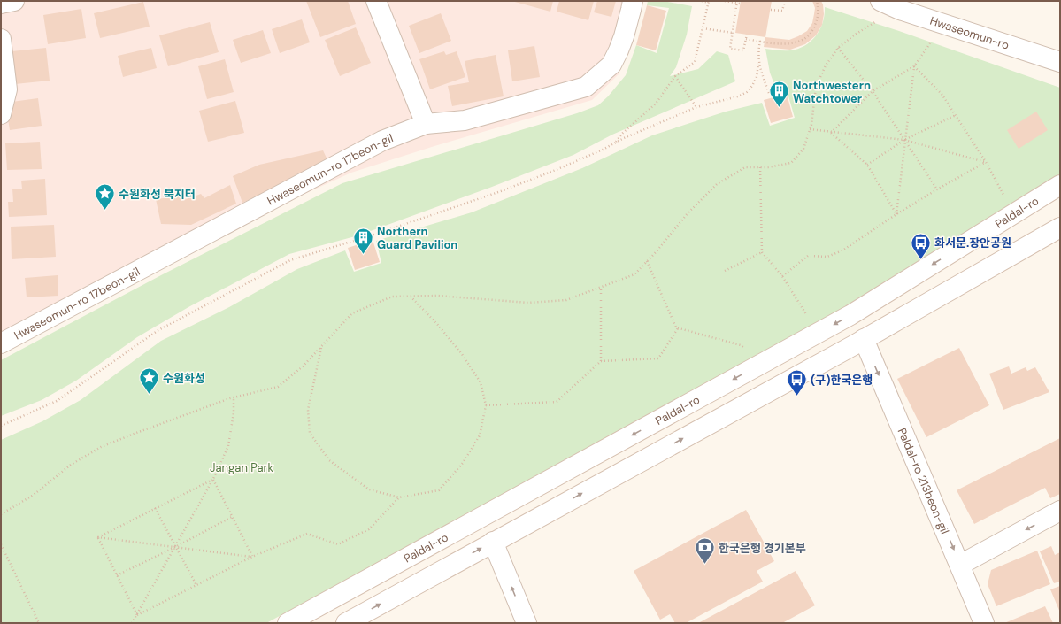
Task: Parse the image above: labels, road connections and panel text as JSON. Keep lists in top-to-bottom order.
{
  "streets": {
    "main road": [
      "Hwaseomun-ro",
      "Hwaseomun-ro 17beon-gil",
      "Paldal-ro",
      "Paldal-ro 213beon-gil"
    ]
  },
  "one_way": ["Paldal-ro 213beon-gil"],
  "parks": ["Jangan Park"],
  "places": {
    "building": ["Northwestern Watchtower", "Northern Guard Pavilion"],
    "place": ["수원화성 북지터", "수원화성"],
    "bus stop": ["화서문.장안공원", "(구)한국은행"],
    "bank": ["한국은행 경기본부"]
  }
}
